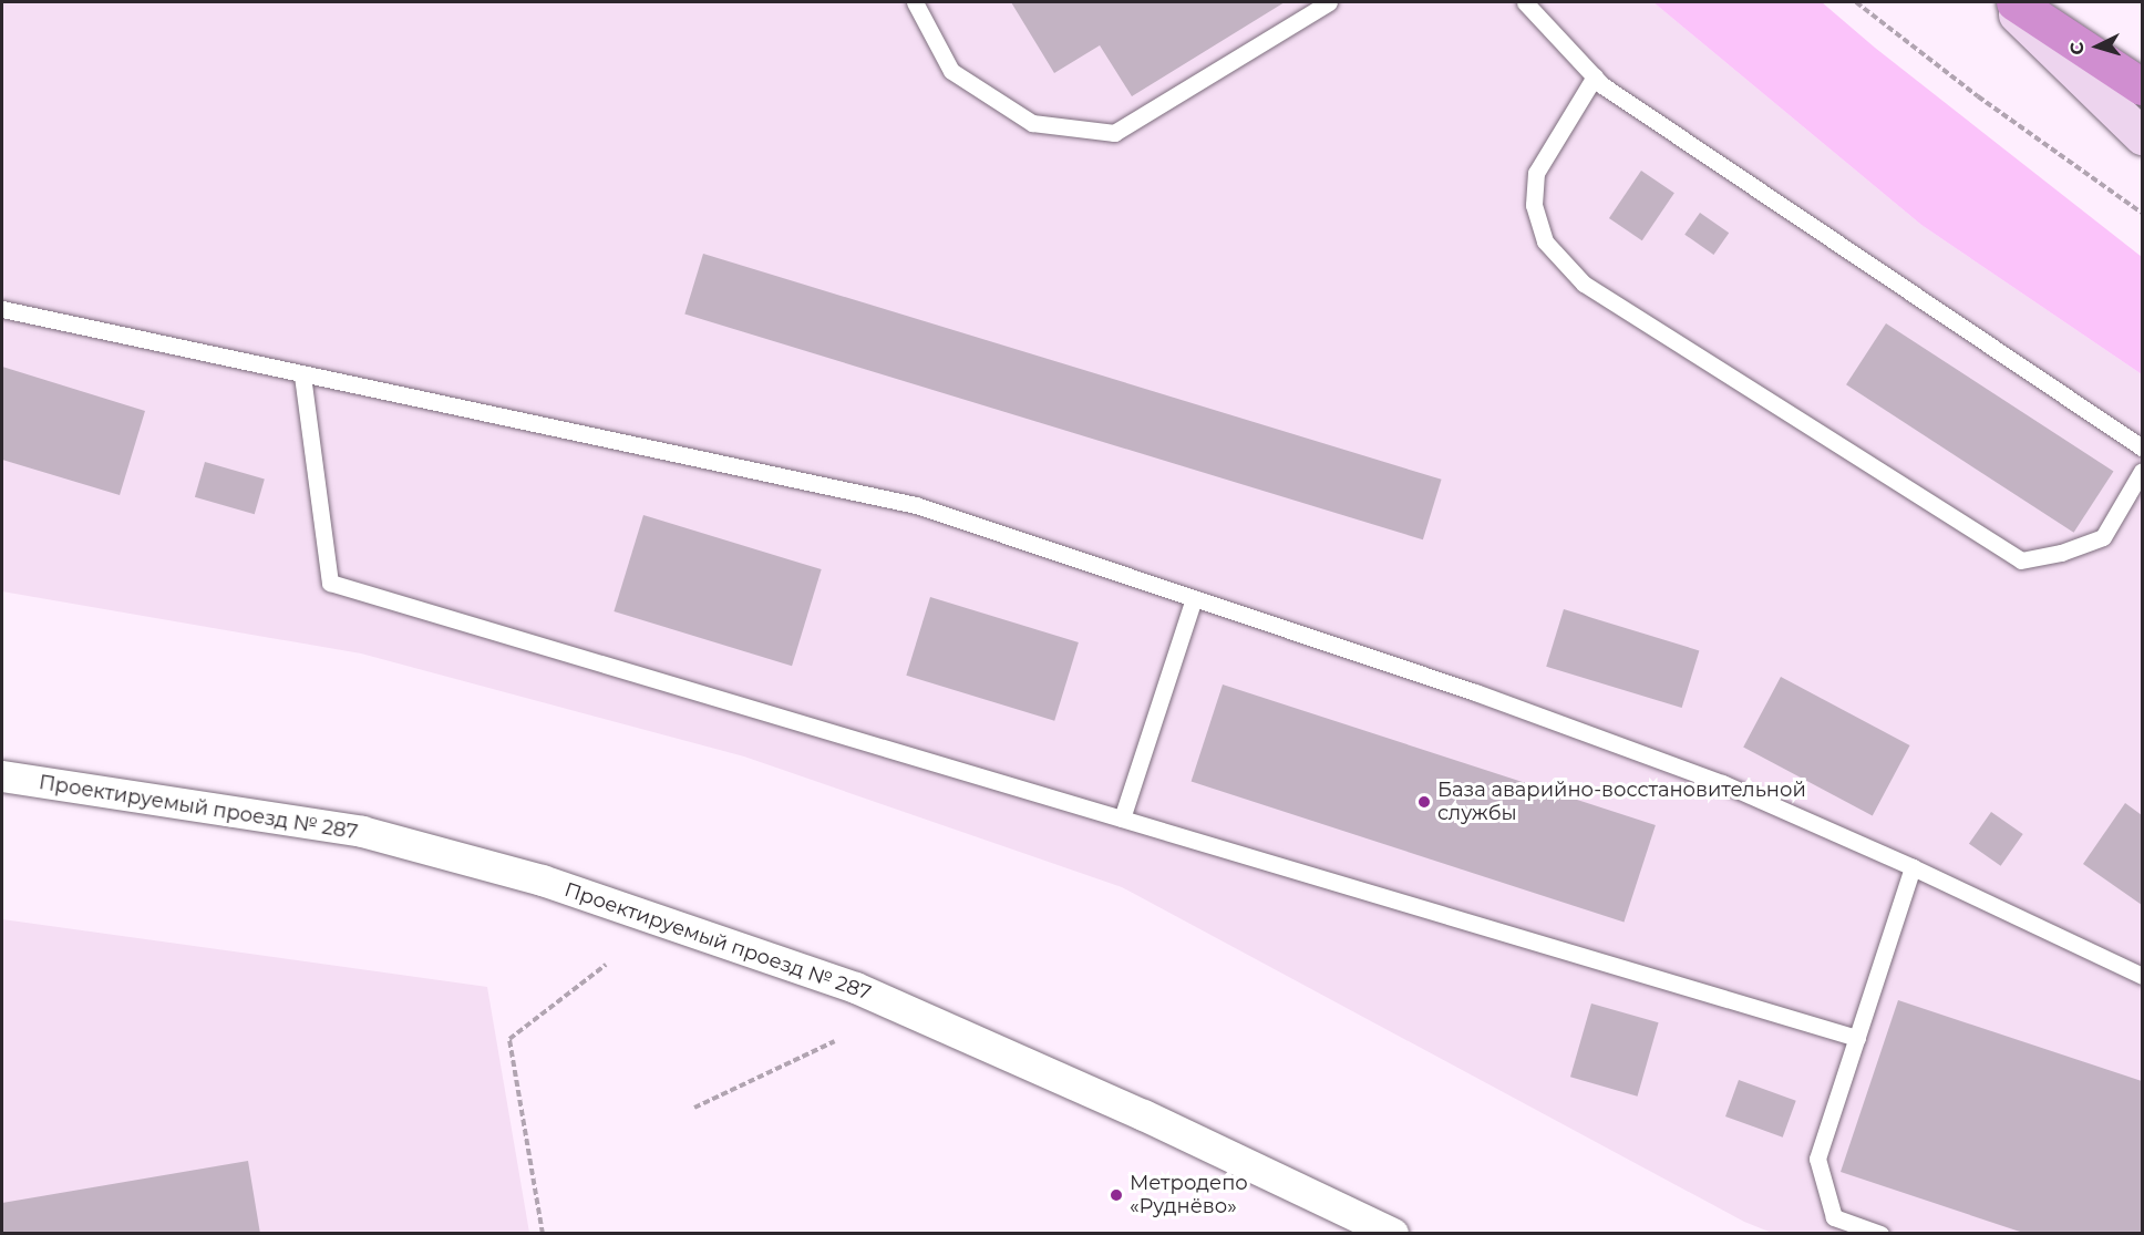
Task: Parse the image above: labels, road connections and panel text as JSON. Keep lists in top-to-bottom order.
{
  "streets": {
    "street": ["Проектируемый проезд № 287"]
  },
  "places": ["База аварийно-восстановительной службы", "Метродепо «Руднёво»"],
  "north": "left"
}
